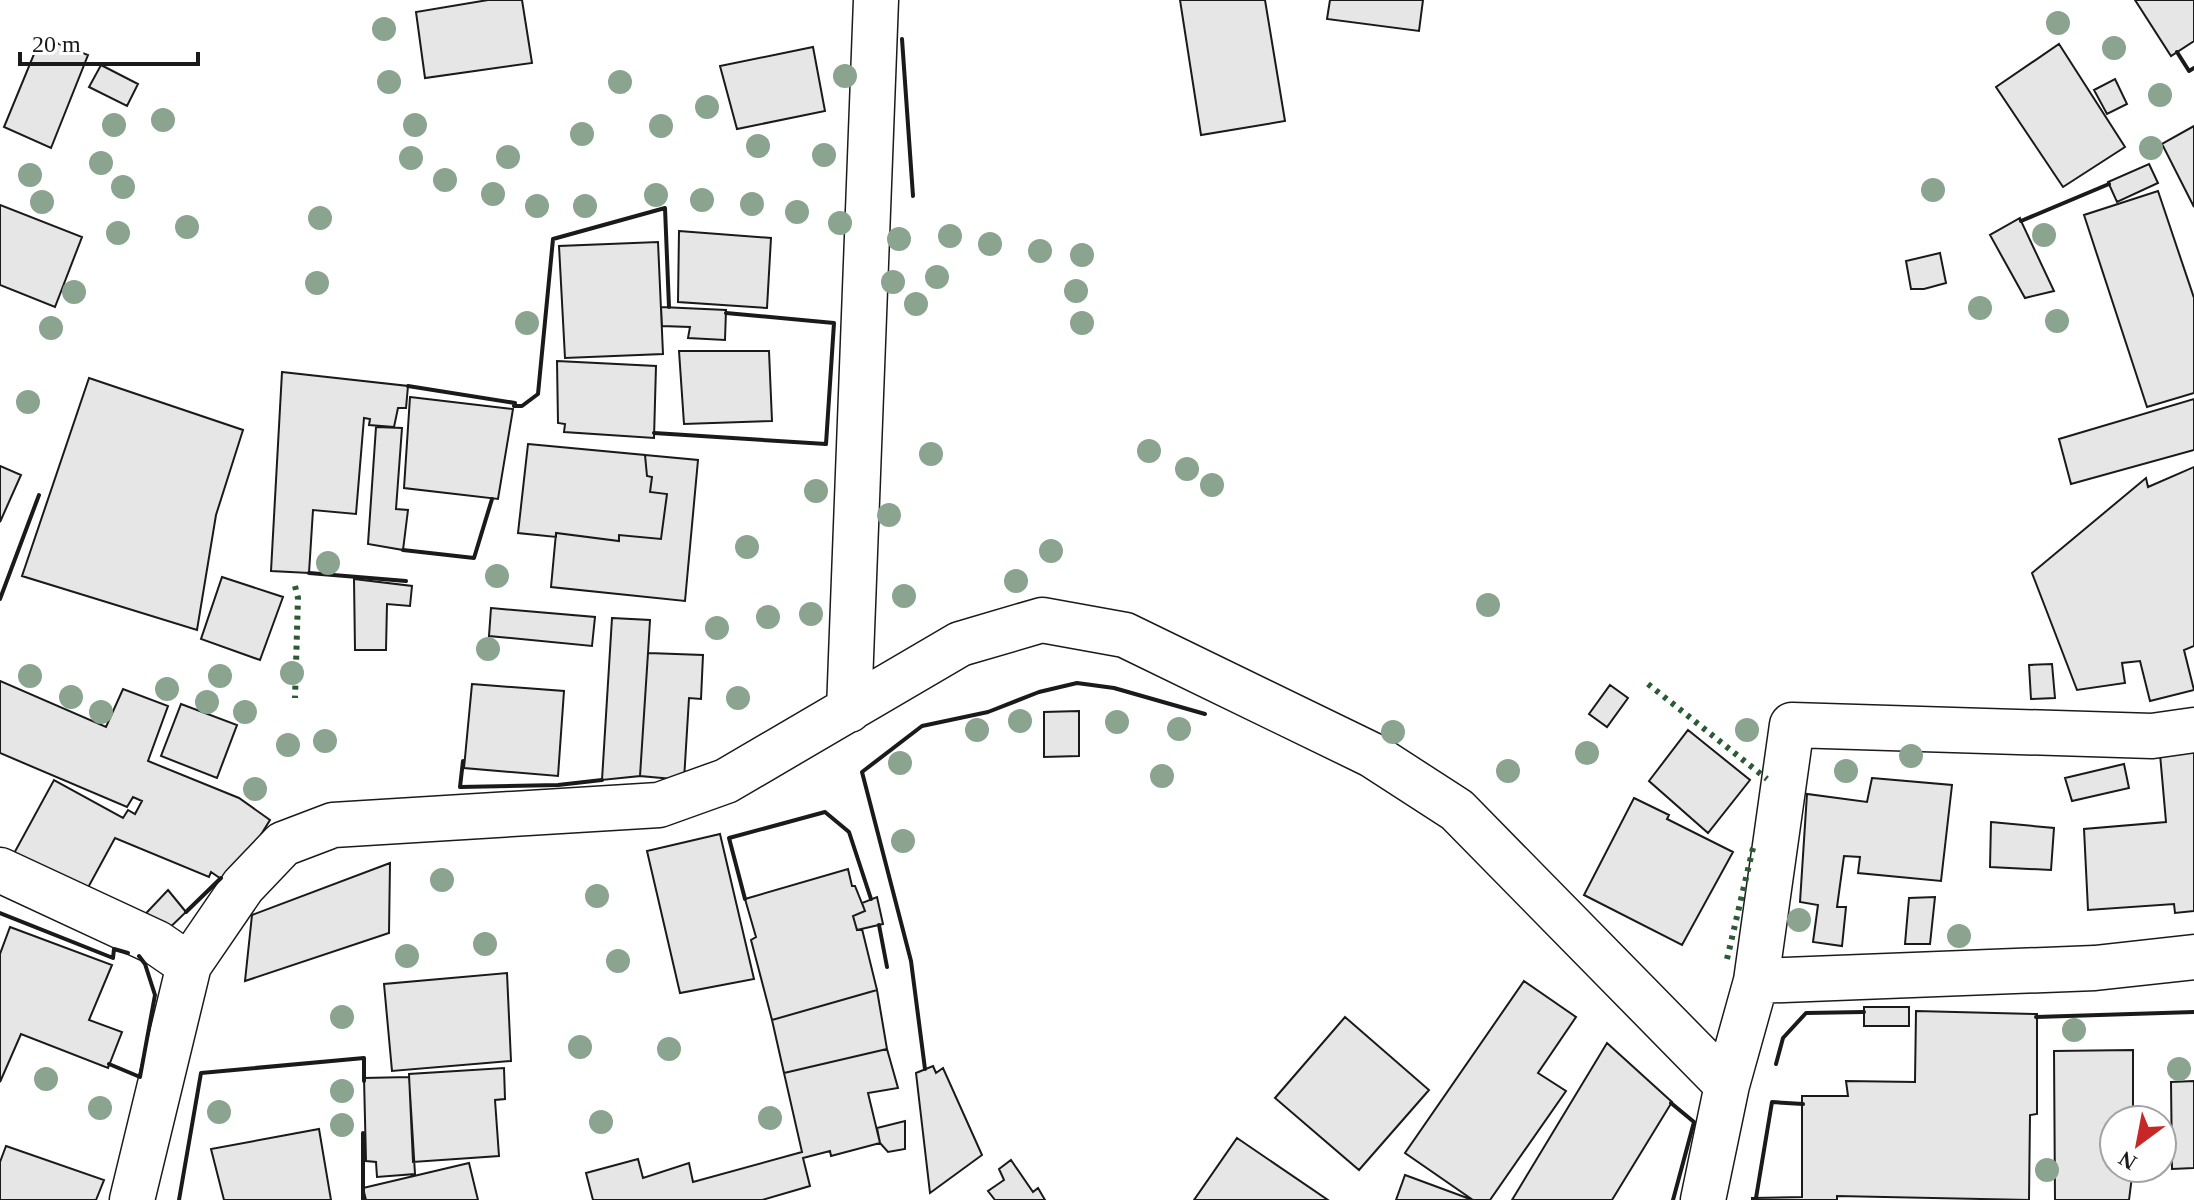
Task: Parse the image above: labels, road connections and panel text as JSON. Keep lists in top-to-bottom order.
{
  "scale_bar": "20 m",
  "north": "bottom left"
}
